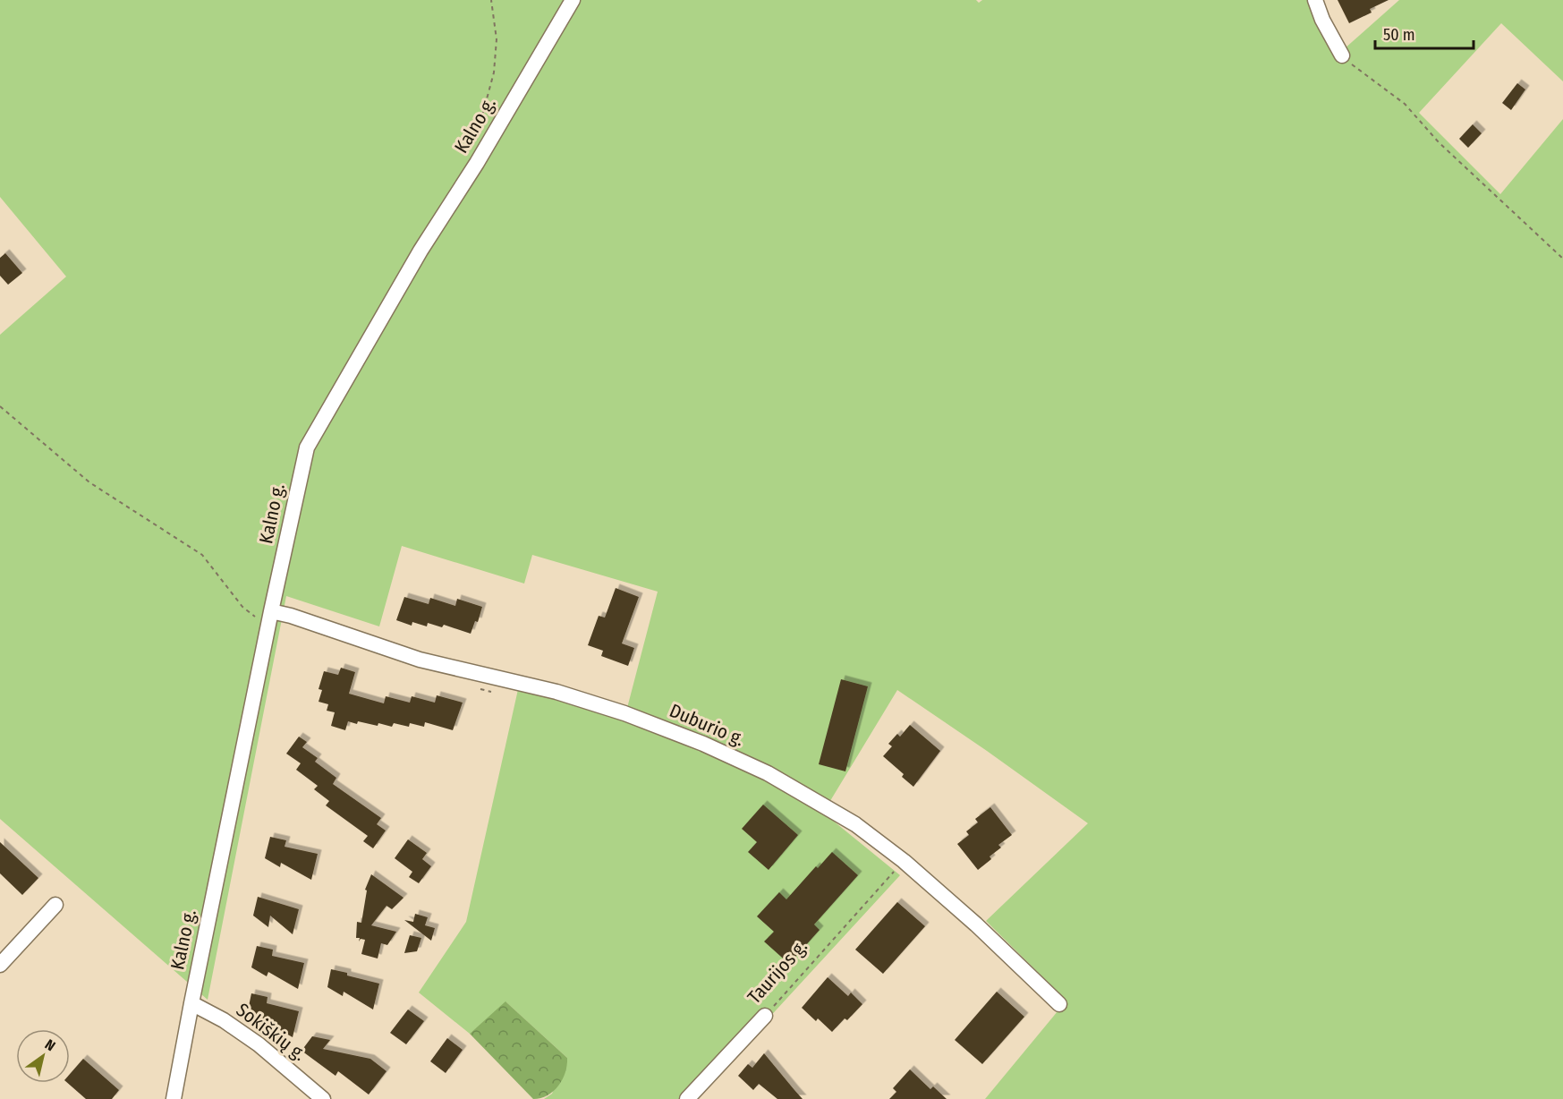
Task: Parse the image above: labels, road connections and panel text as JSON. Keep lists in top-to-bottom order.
{
  "streets": {
    "street": [
      "Kalno g.",
      "Duburio g.",
      "Taurijos g.",
      "Sokiškių g."
    ]
  },
  "crossings": [
    ["Kalno g.", "Duburio g."],
    ["Kalno g.", "Sokiškių g."]
  ],
  "scale_bar": "50 m",
  "north": "top right"
}
